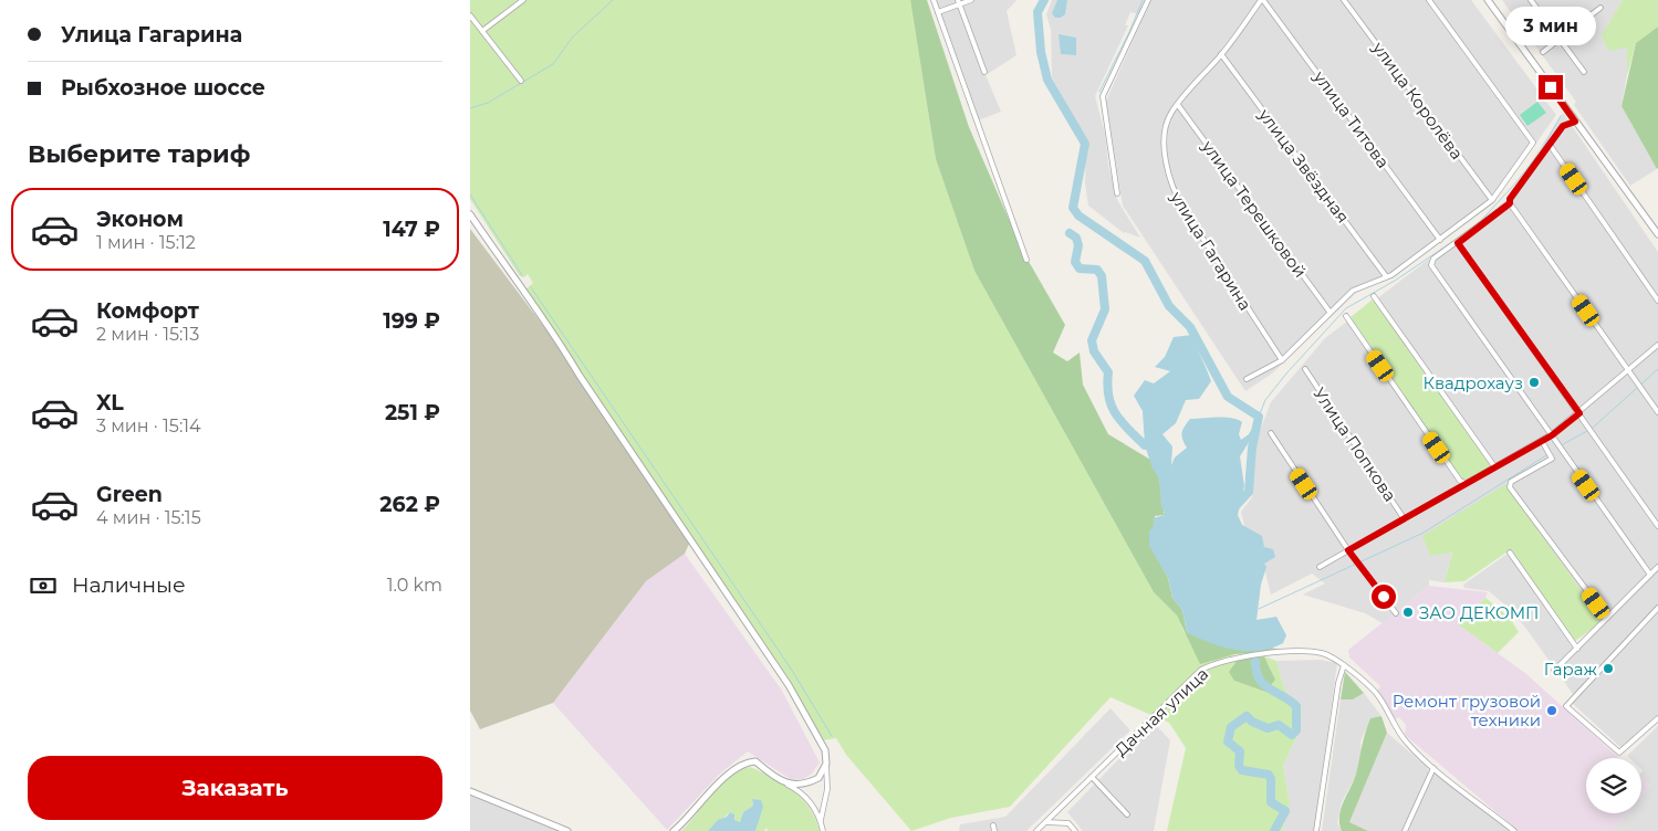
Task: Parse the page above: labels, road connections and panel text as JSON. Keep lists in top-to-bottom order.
{
  "streets": {
    "street": [
      "улица Королёва",
      "улица Титова",
      "улица Звёздная",
      "улица Терешковой",
      "улица Гагарина",
      "Улица Попкова",
      "Дачная улица"
    ]
  },
  "crossings": [
    ["улица Титова", "улица Гагарина"],
    ["улица Звёздная", "улица Гагарина"],
    ["улица Терешковой", "улица Гагарина"]
  ],
  "places": [
    "Квадрохауз",
    "ЗАО ДЕКОМП",
    "Гараж",
    "Ремонт грузовой техники"
  ],
  "page": {
    "banner": ["Улица Гагарина", "Рыбхозное шоссе"],
    "bubble": "3 мин",
    "heading": "Выберите тариф",
    "list": [
      {
        "name": "Эконом",
        "note": "1 мин · 15:12",
        "value": "147 ₽"
      },
      {
        "name": "Комфорт",
        "note": "2 мин · 15:13",
        "value": "199 ₽"
      },
      {
        "name": "XL",
        "note": "3 мин · 15:14",
        "value": "251 ₽"
      },
      {
        "name": "Green",
        "note": "4 мин · 15:15",
        "value": "262 ₽"
      }
    ],
    "pay": ["Наличные", "1.0 km"],
    "buttons": "Заказать"
  }
}
